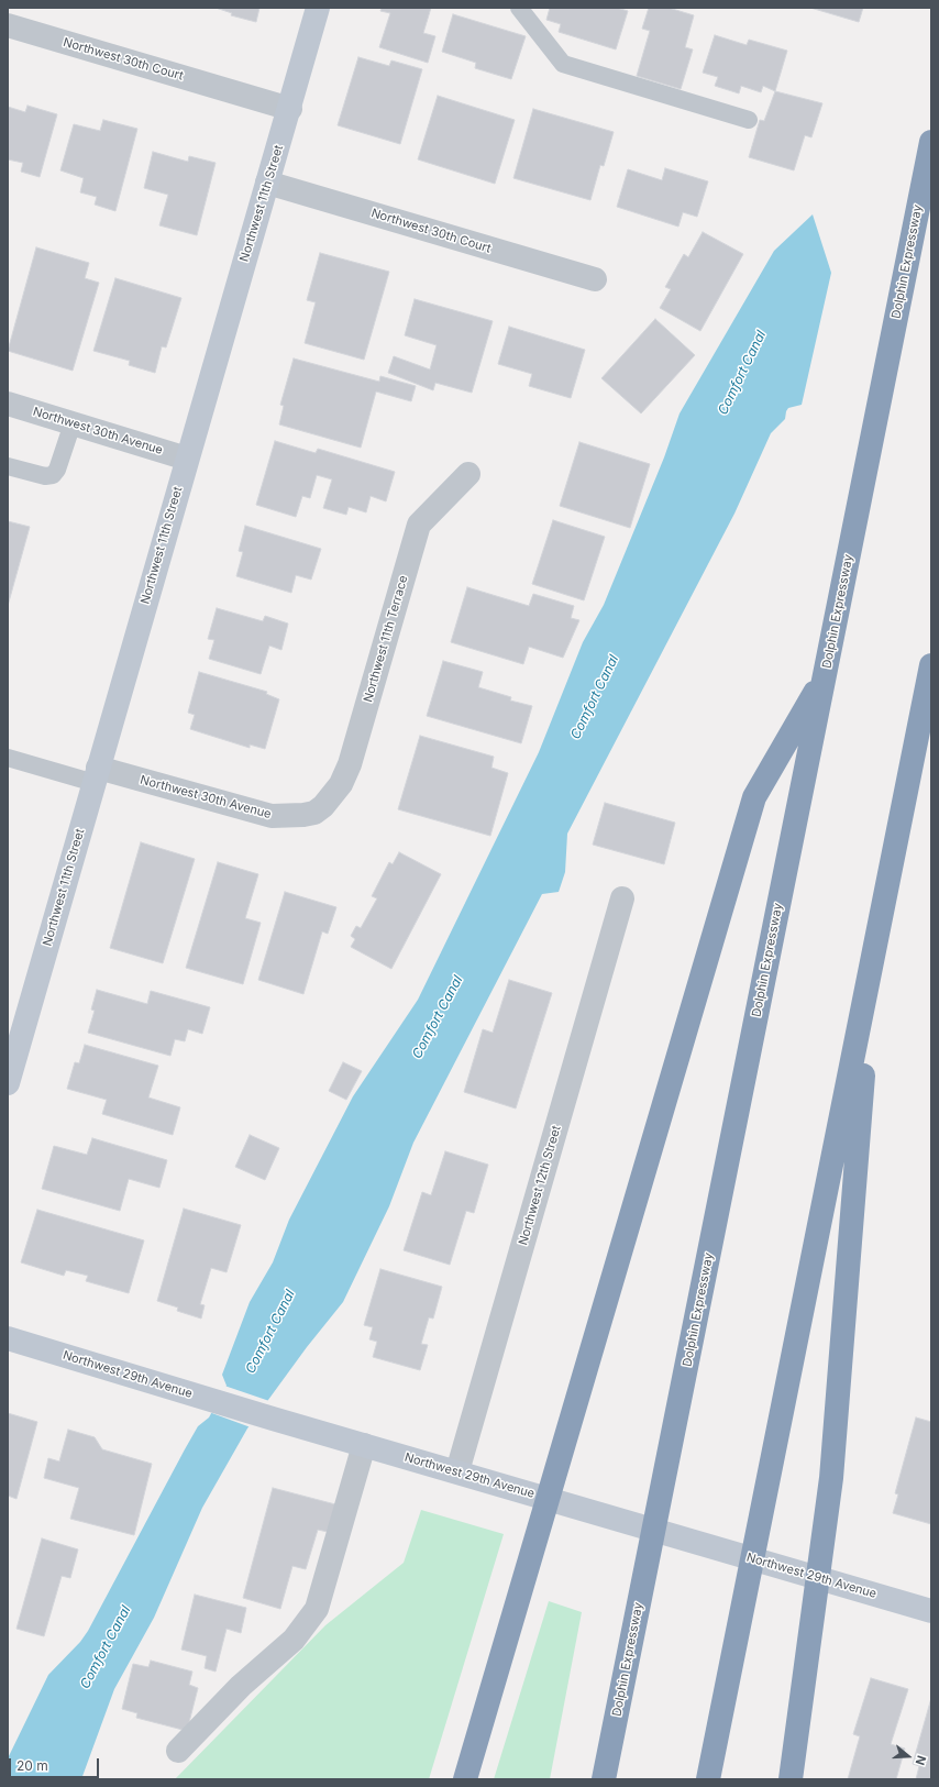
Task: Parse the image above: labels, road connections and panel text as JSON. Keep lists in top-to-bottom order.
{
  "streets": {
    "highway": ["Dolphin Expressway"],
    "street": [
      "Northwest 30th Court",
      "Northwest 11th Street",
      "Northwest 30th Avenue",
      "Northwest 11th Terrace",
      "Northwest 12th Street",
      "Northwest 29th Avenue"
    ]
  },
  "crossings": [
    ["Northwest 30th Court", "Northwest 11th Street"],
    ["Northwest 11th Street", "Northwest 30th Avenue"],
    ["Northwest 30th Avenue", "Northwest 11th Terrace"],
    ["Northwest 12th Street", "Northwest 29th Avenue"]
  ],
  "water": ["Comfort Canal"],
  "scale_bar": "20 m",
  "north": "right"
}
